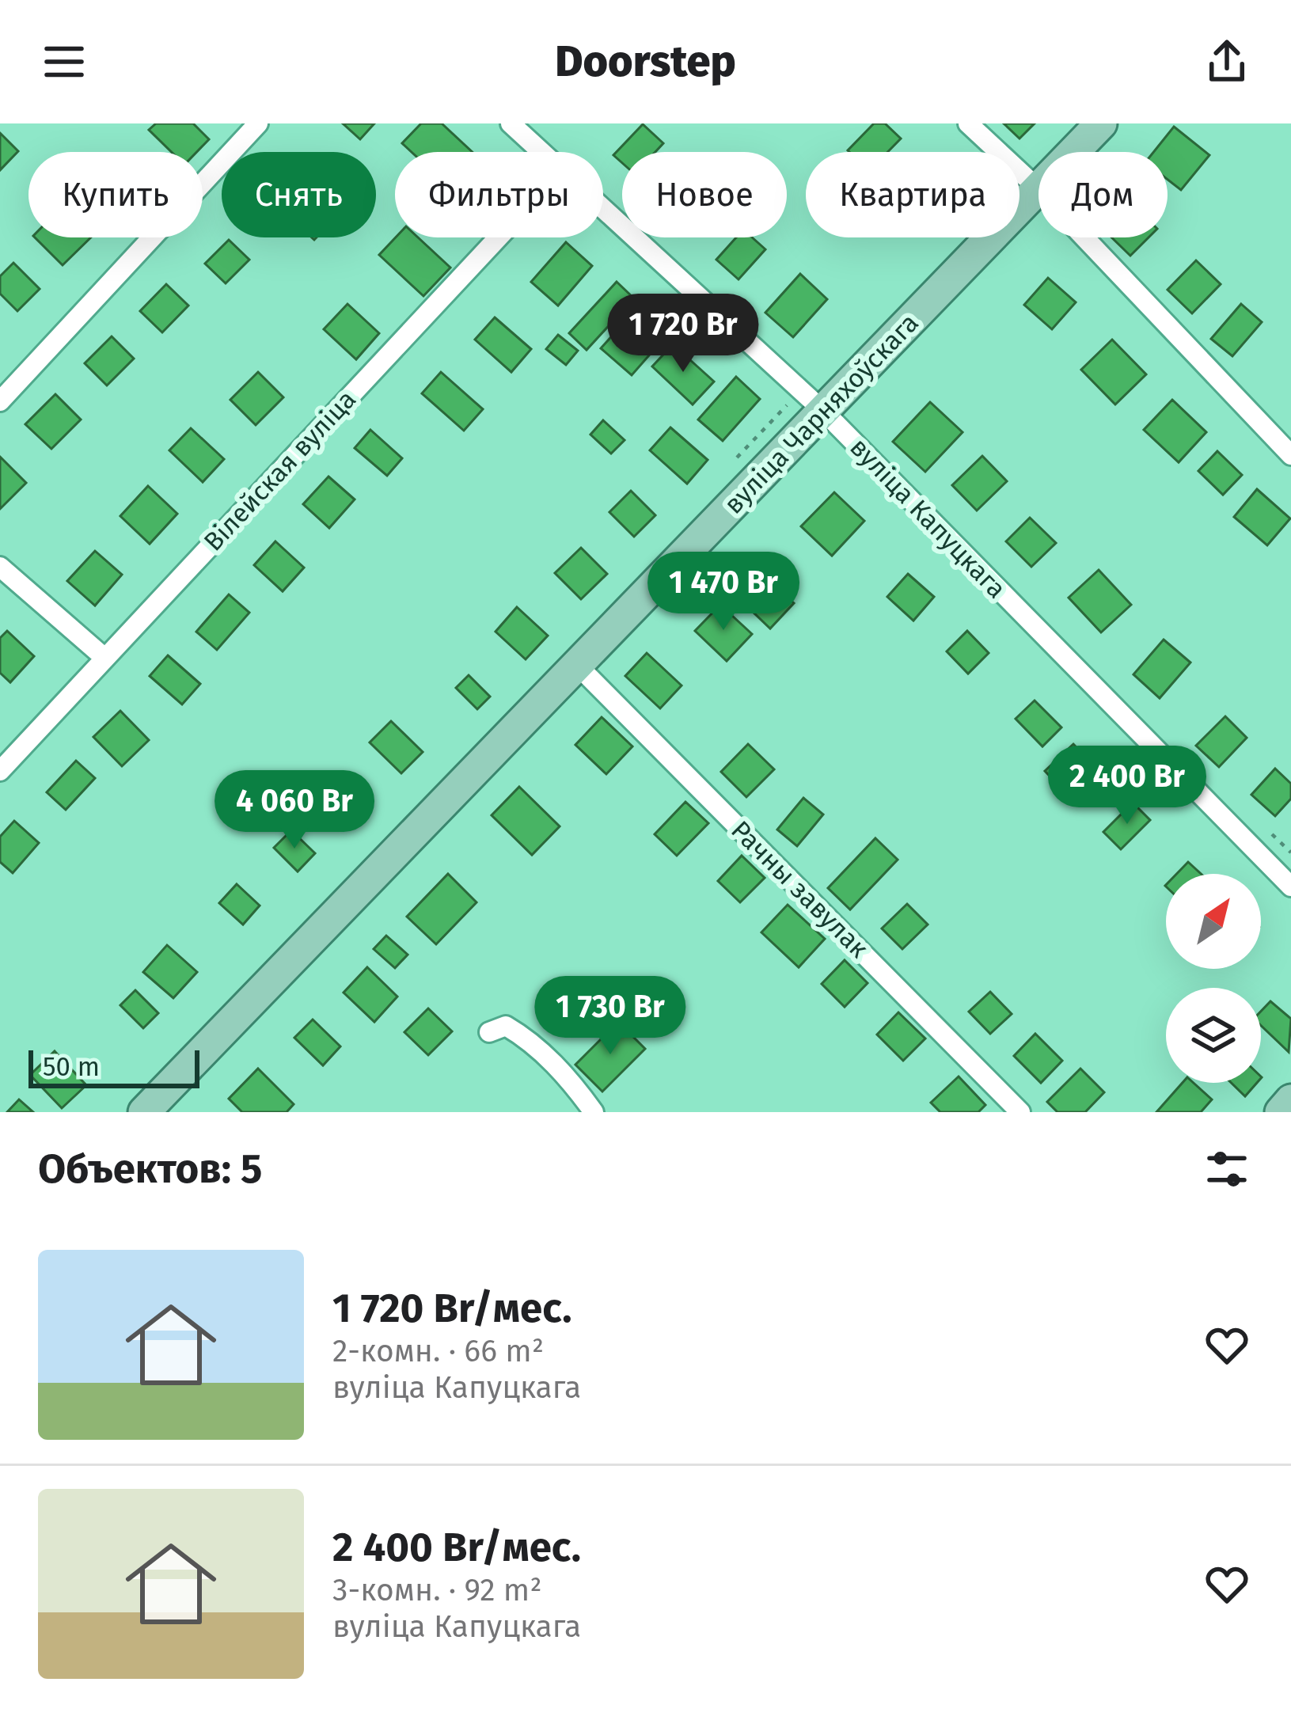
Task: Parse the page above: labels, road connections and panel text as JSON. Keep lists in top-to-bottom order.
{
  "streets": {
    "main road": ["вуліца Чарняхоўскага"],
    "street": ["Вілейская вуліца", "вуліца Капуцкага", "Рачны завулак"]
  },
  "crossings": [
    ["вуліца Чарняхоўскага", "вуліца Капуцкага"],
    ["вуліца Чарняхоўскага", "Рачны завулак"]
  ],
  "scale_bar": "50 m",
  "north": "top right",
  "page": {
    "header": "Doorstep",
    "chip": [
      "Купить",
      "Снять",
      "Фильтры",
      "Новое",
      "Квартира",
      "Дом"
    ],
    "price": [
      "1 720 Br",
      "1 470 Br",
      "2 400 Br",
      "4 060 Br",
      "1 730 Br"
    ],
    "scale": "50 m",
    "heading": "Объектов: 5",
    "list": [
      {
        "name": "1 720 Br/мес.",
        "note": "2-комн. · 66 m² · вуліца Капуцкага"
      },
      {
        "name": "2 400 Br/мес.",
        "note": "3-комн. · 92 m² · вуліца Капуцкага"
      }
    ]
  }
}
